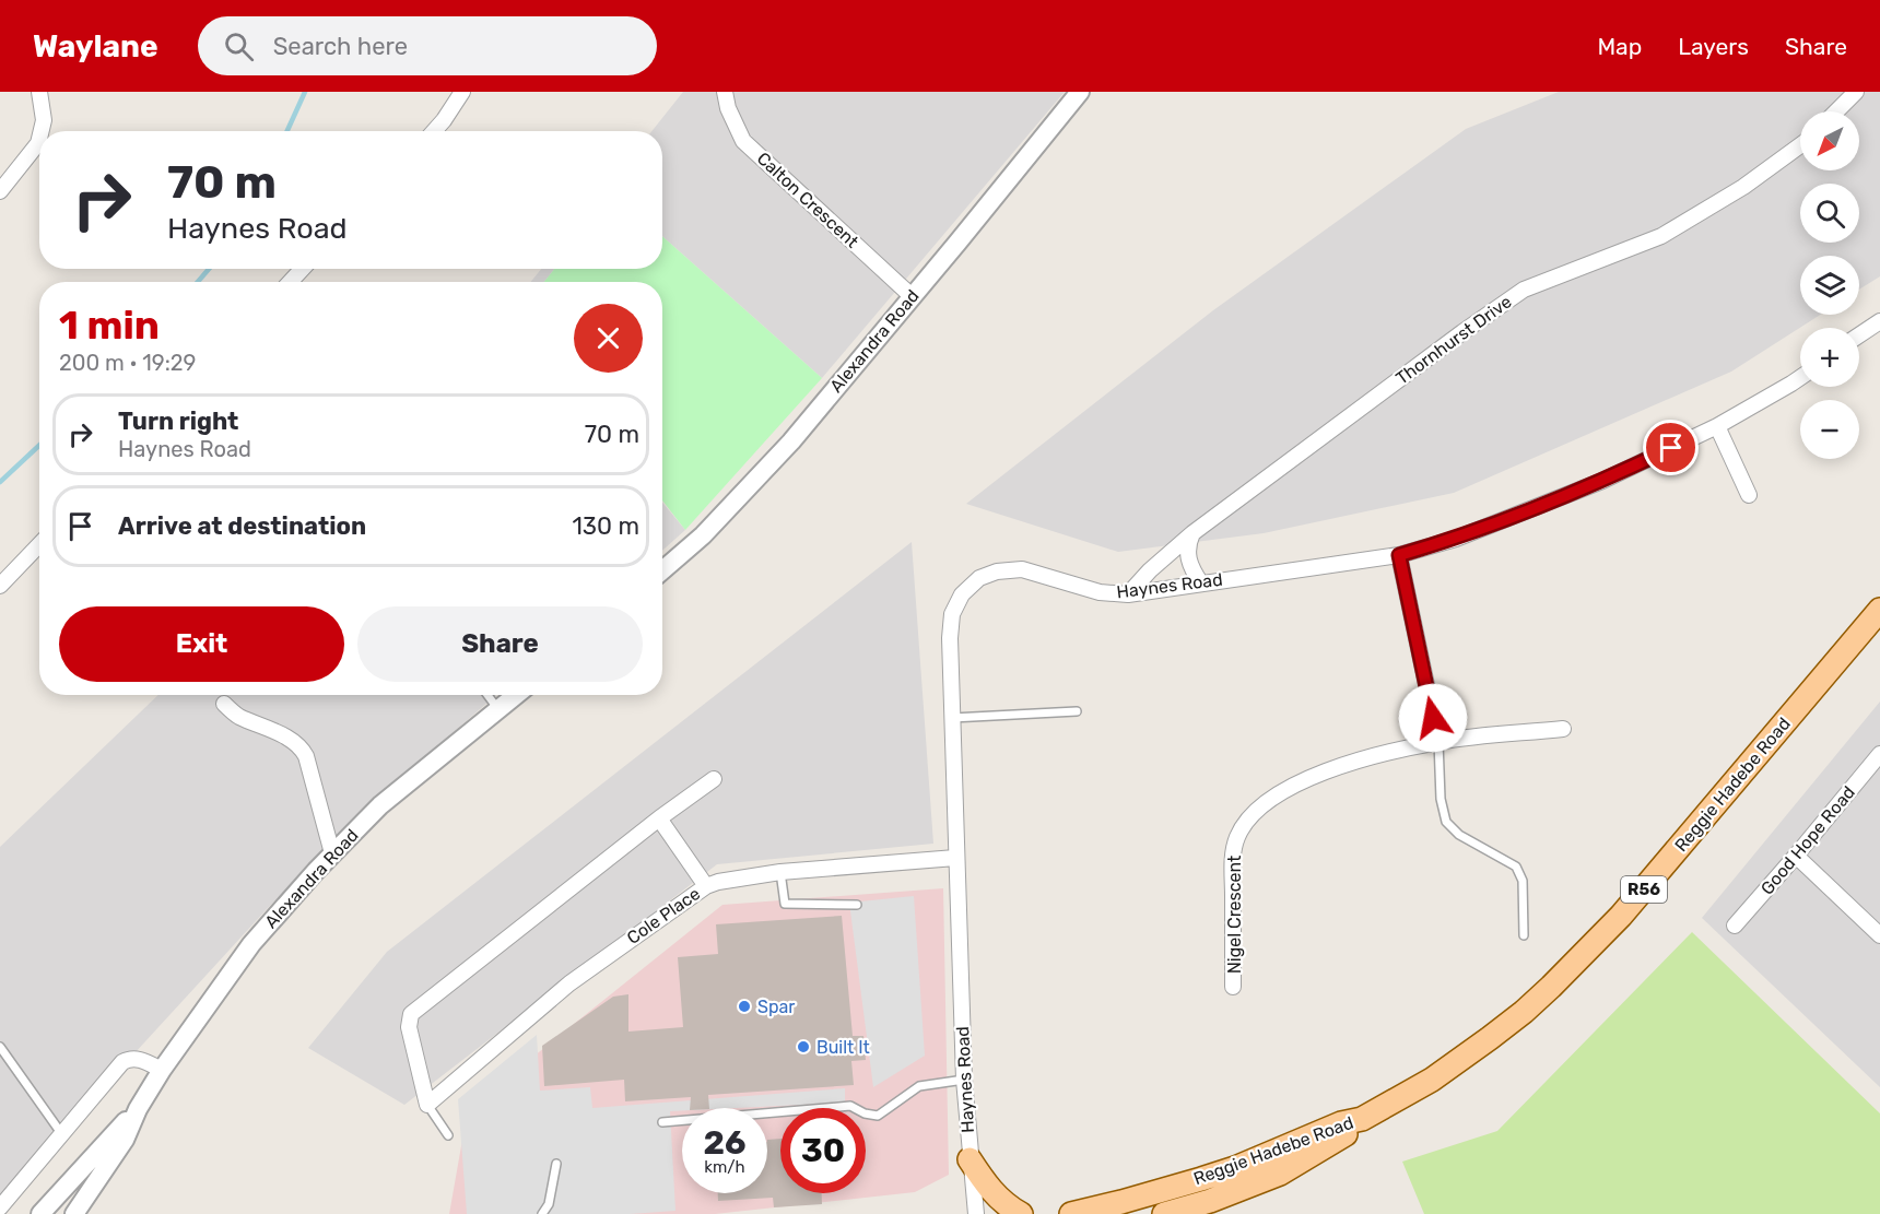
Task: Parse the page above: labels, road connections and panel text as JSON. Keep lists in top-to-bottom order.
{
  "streets": {
    "main road": ["Reggie Hadebe Road", "R56"],
    "street": [
      "Calton Crescent",
      "Thornhurst Drive",
      "Alexandra Road",
      "Haynes Road",
      "Good Hope Road",
      "Nigel Crescent",
      "Cole Place"
    ]
  },
  "crossings": [
    ["Calton Crescent", "Alexandra Road"],
    ["Thornhurst Drive", "Haynes Road"],
    ["Haynes Road", "Cole Place"]
  ],
  "places": ["Spar", "Built It"],
  "north": "bottom left",
  "page": {
    "header": "Waylane",
    "search": "Search here",
    "nav": ["Map", "Layers", "Share"],
    "map_buttons": ["+", "−"],
    "turn": ["70 m", "Haynes Road"],
    "heading": ["1 min", "200 m · 19:29"],
    "list": [
      {
        "name": "Turn right",
        "note": "Haynes Road",
        "value": "70 m"
      },
      {
        "name": "Arrive at destination",
        "value": "130 m"
      }
    ],
    "buttons": ["Exit", "Share"],
    "speed": "26 km/h",
    "limit": "30"
  }
}
